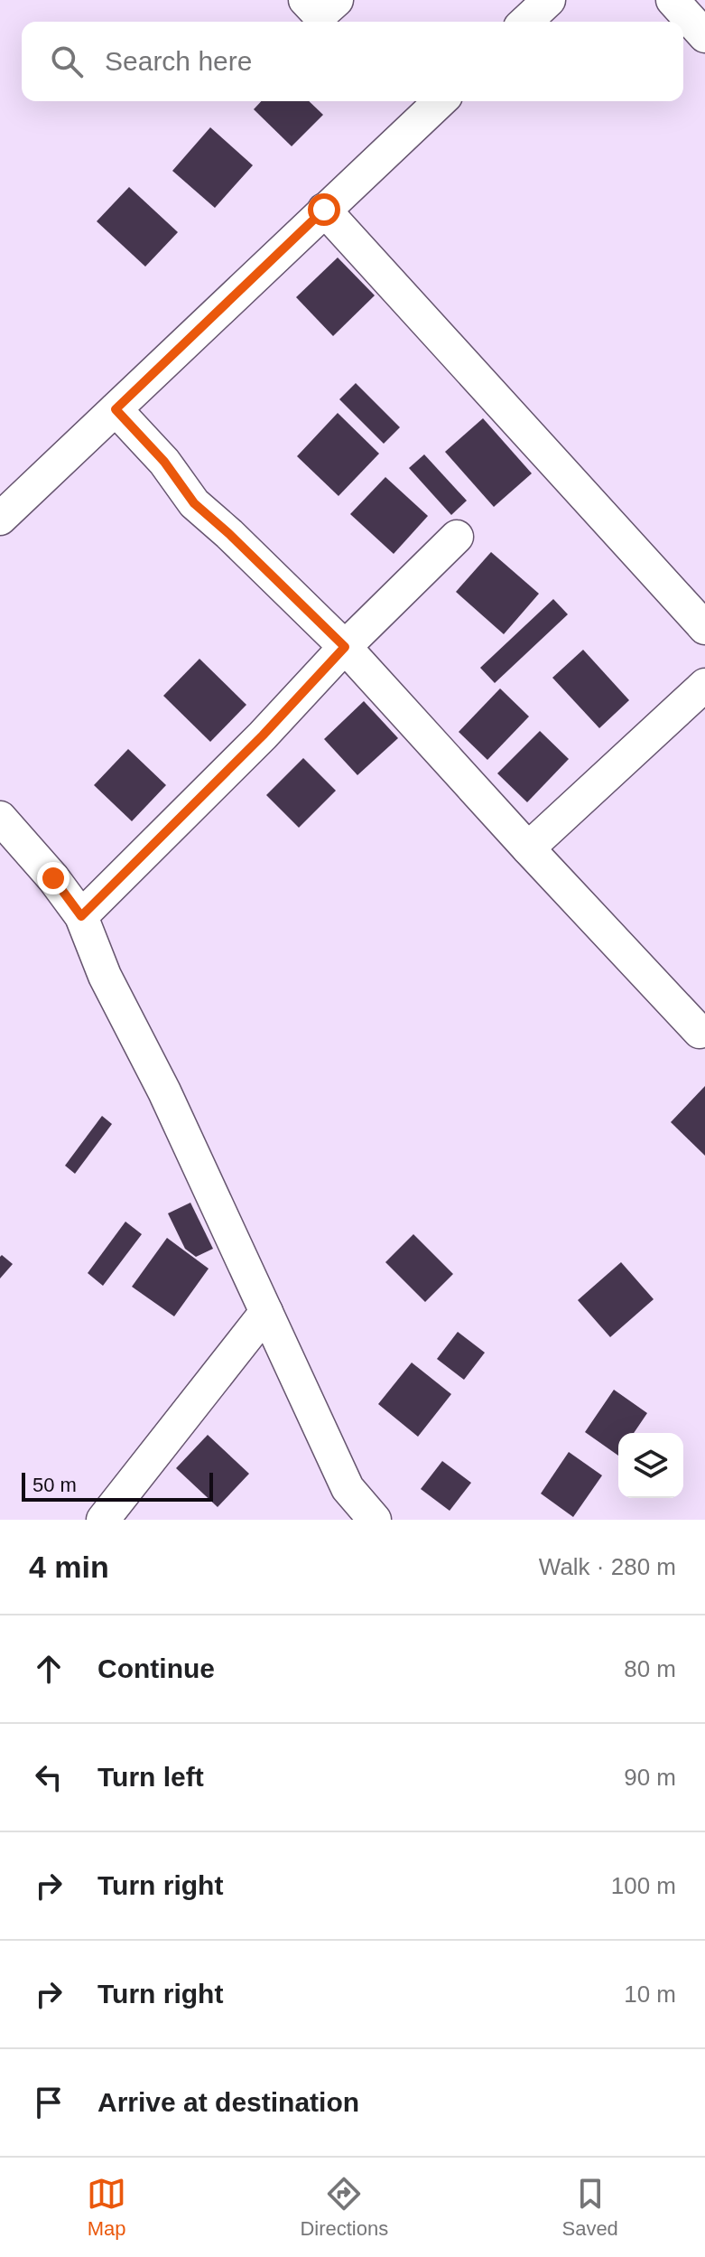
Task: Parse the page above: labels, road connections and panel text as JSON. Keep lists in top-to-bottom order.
{
  "scale_bar": "50 m",
  "page": {
    "search": "Search here",
    "scale": "50 m",
    "heading": ["4 min", "Walk · 280 m"],
    "list": [
      ["Continue", "80 m"],
      ["Turn left", "90 m"],
      ["Turn right", "100 m"],
      ["Turn right", "10 m"],
      "Arrive at destination"
    ],
    "nav": ["Map", "Directions", "Saved"]
  }
}
